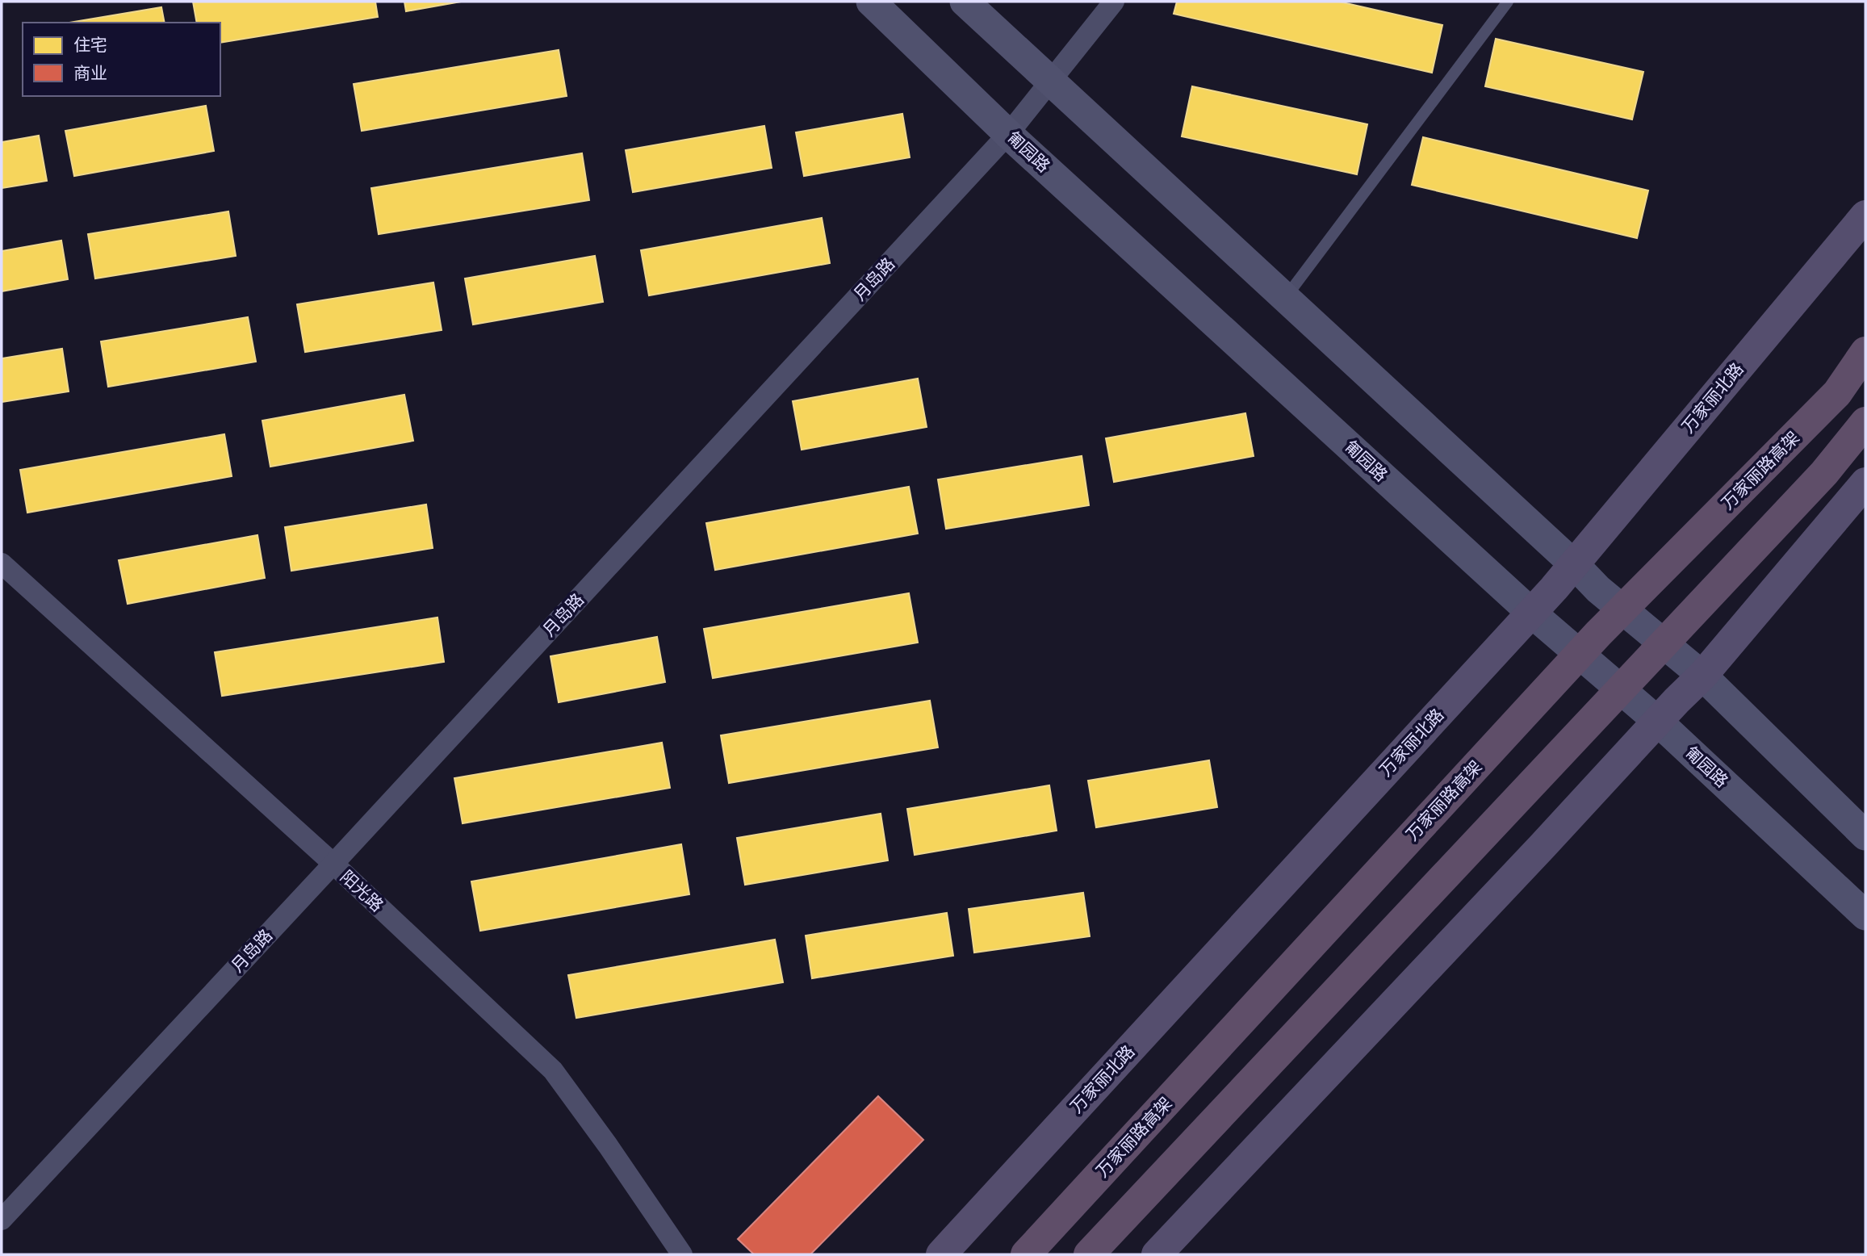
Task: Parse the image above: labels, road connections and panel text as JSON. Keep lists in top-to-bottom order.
{
  "streets": {
    "highway": ["万家丽路高架"],
    "main road": ["匍园路", "万家丽北路"],
    "street": ["月岛路", "阳光路"]
  },
  "crossings": [
    ["匍园路", "月岛路"],
    ["匍园路", "万家丽北路"],
    ["月岛路", "阳光路"]
  ],
  "legend": ["住宅", "商业"]
}
